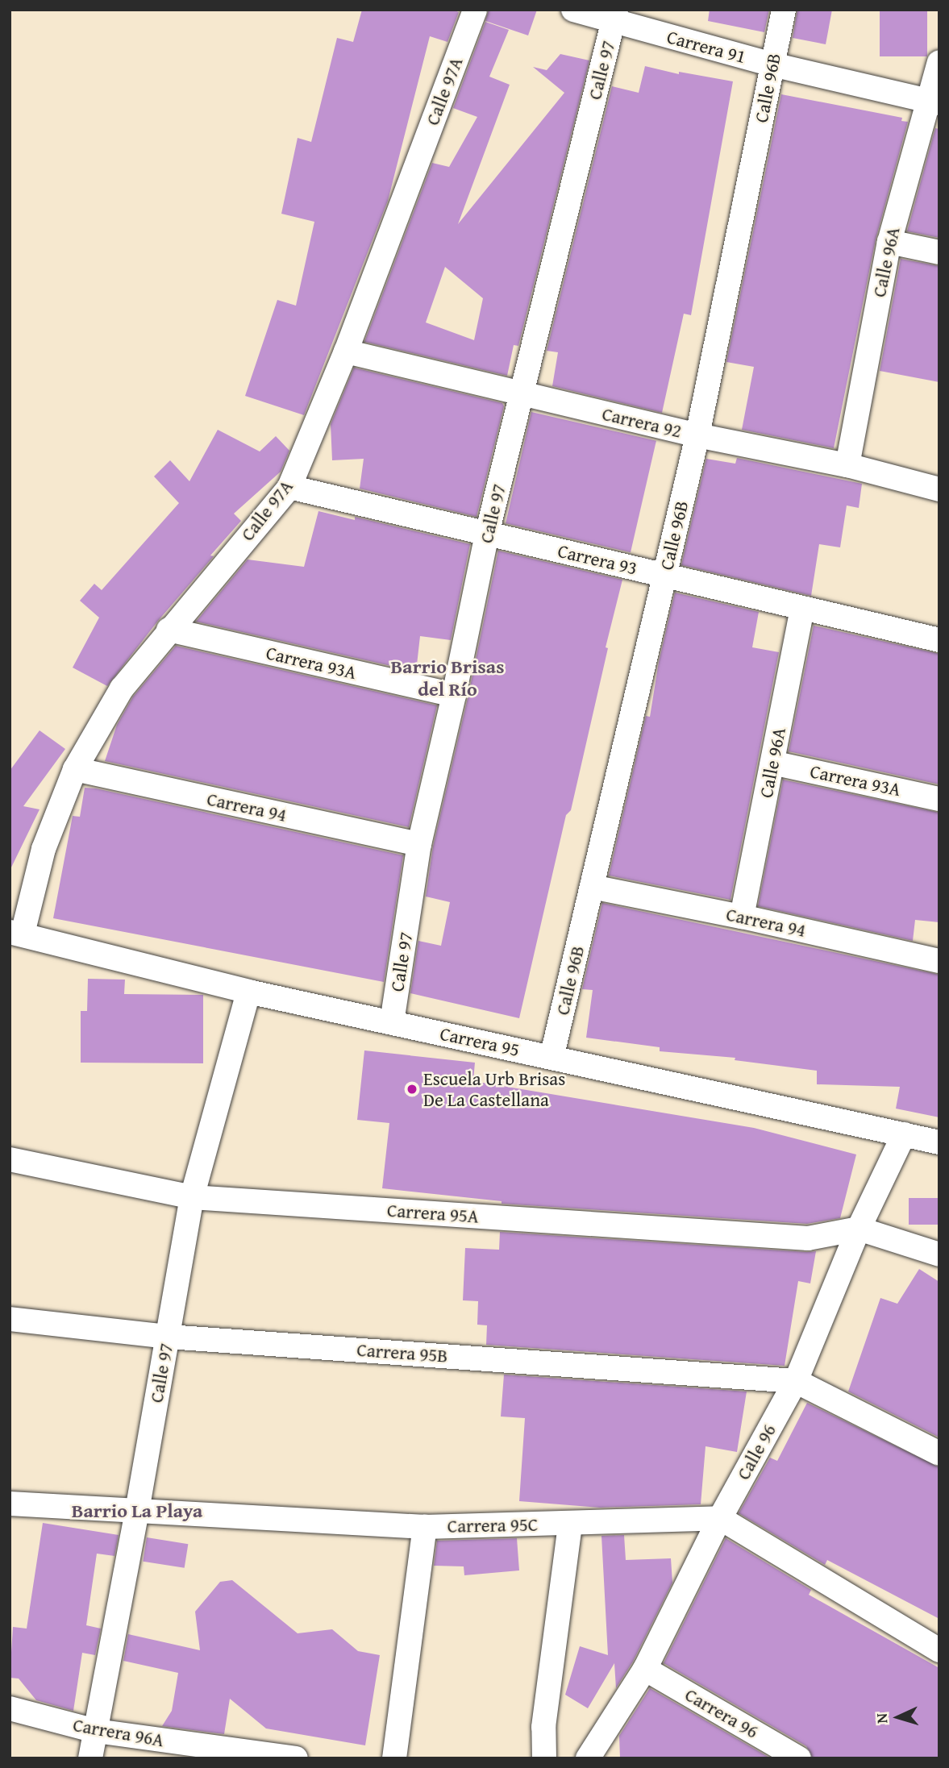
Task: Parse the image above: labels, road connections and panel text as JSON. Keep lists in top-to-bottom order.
{
  "streets": {
    "street": [
      "Carrera 91",
      "Calle 97",
      "Calle 96B",
      "Calle 97A",
      "Calle 96A",
      "Carrera 92",
      "Carrera 93",
      "Carrera 93A",
      "Carrera 94",
      "Carrera 95",
      "Carrera 95A",
      "Carrera 95B",
      "Calle 96",
      "Carrera 95C",
      "Carrera 96",
      "Carrera 96A"
    ]
  },
  "crossings": [
    ["Carrera 91", "Calle 97"],
    ["Carrera 91", "Calle 96B"],
    ["Carrera 91", "Calle 96A"],
    ["Calle 97", "Carrera 92"],
    ["Calle 97", "Carrera 93"],
    ["Calle 97", "Carrera 93A"],
    ["Calle 97", "Carrera 94"],
    ["Calle 97", "Carrera 95"],
    ["Calle 97", "Carrera 95A"],
    ["Calle 97", "Carrera 95B"],
    ["Calle 97", "Carrera 95C"],
    ["Calle 97", "Carrera 96A"],
    ["Calle 96B", "Carrera 92"],
    ["Calle 96B", "Carrera 93"],
    ["Calle 96B", "Carrera 94"],
    ["Calle 96B", "Carrera 95"],
    ["Calle 97A", "Carrera 92"],
    ["Calle 97A", "Carrera 93"],
    ["Calle 97A", "Carrera 93A"],
    ["Calle 97A", "Carrera 94"],
    ["Calle 97A", "Carrera 95"],
    ["Calle 96A", "Carrera 92"],
    ["Calle 96A", "Carrera 93"],
    ["Calle 96A", "Carrera 93A"],
    ["Calle 96A", "Carrera 94"],
    ["Carrera 95", "Calle 96"],
    ["Carrera 95A", "Calle 96"],
    ["Carrera 95B", "Calle 96"],
    ["Calle 96", "Carrera 95C"],
    ["Calle 96", "Carrera 96"]
  ],
  "districts": ["Barrio Brisas del Río", "Barrio La Playa"],
  "places": ["Escuela Urb Brisas De La Castellana"],
  "north": "left"
}
